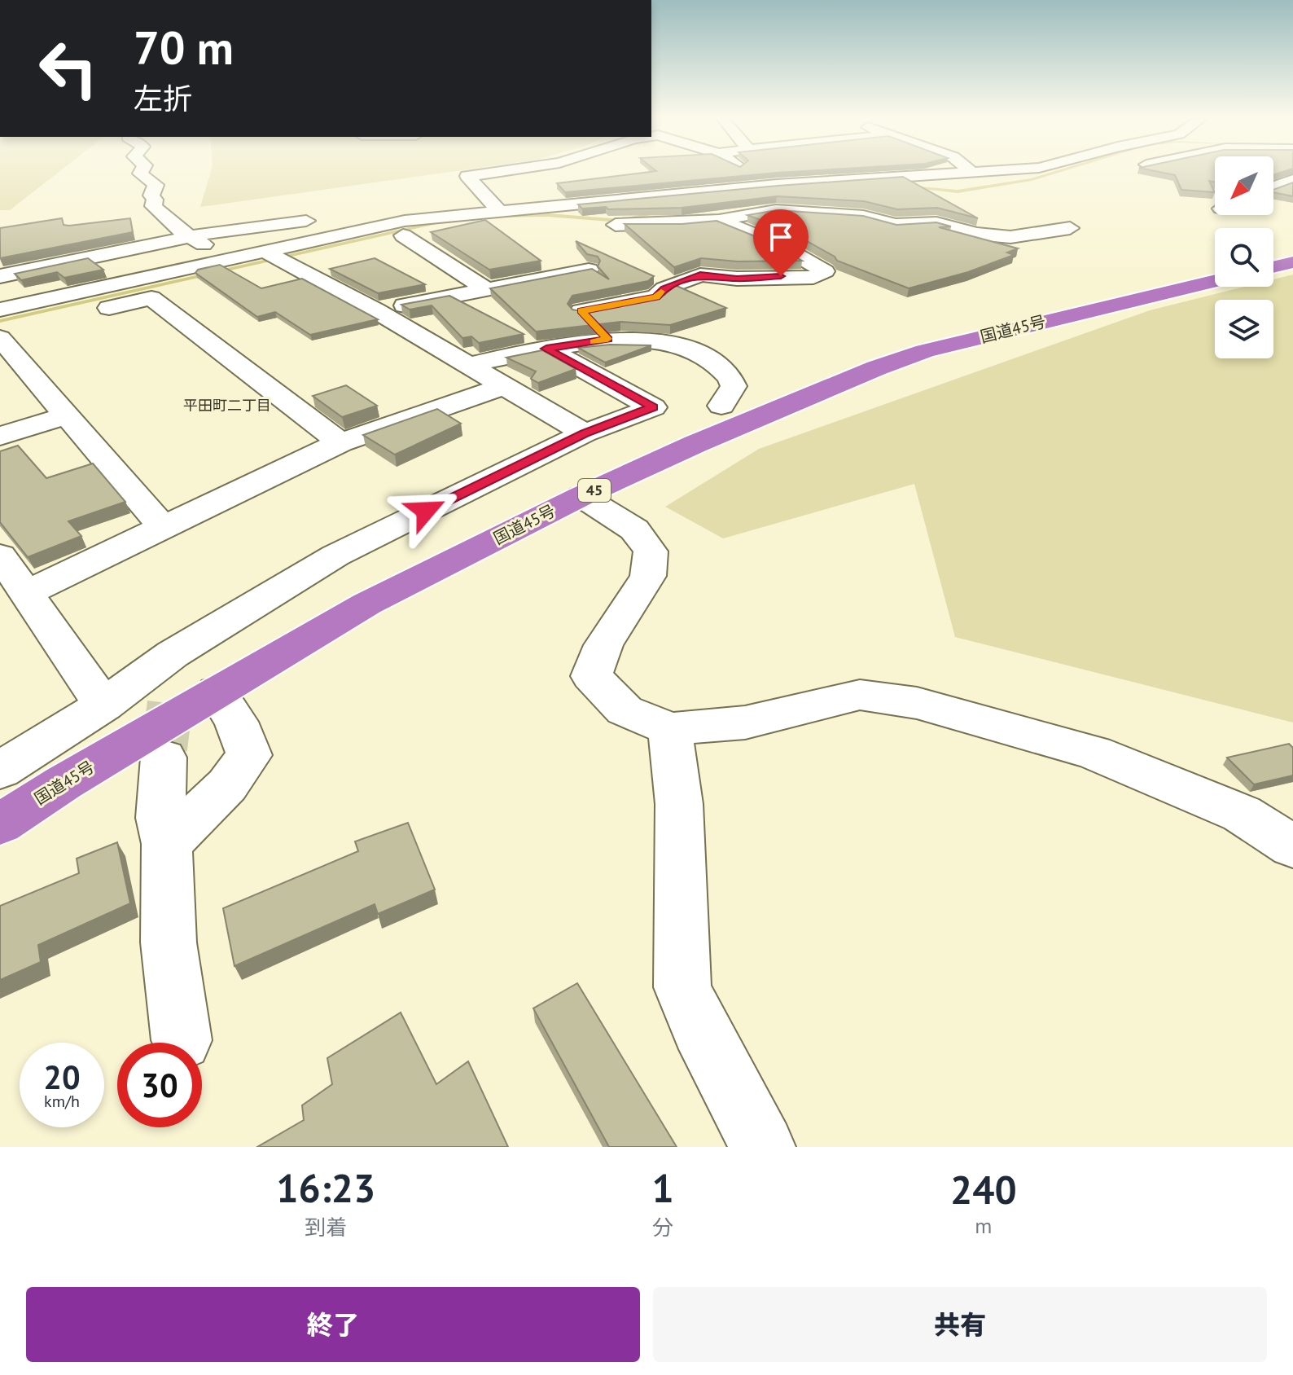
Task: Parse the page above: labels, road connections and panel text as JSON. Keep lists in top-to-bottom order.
{
  "streets": {
    "highway": ["国道45号", "45"]
  },
  "districts": ["平田町二丁目"],
  "north": "bottom left",
  "page": {
    "turn": ["70 m", "左折"],
    "speed": "20 km/h",
    "limit": "30",
    "eta": [
      "16:23",
      "到着",
      "1",
      "分",
      "240",
      "m"
    ],
    "buttons": ["終了", "共有"]
  }
}
